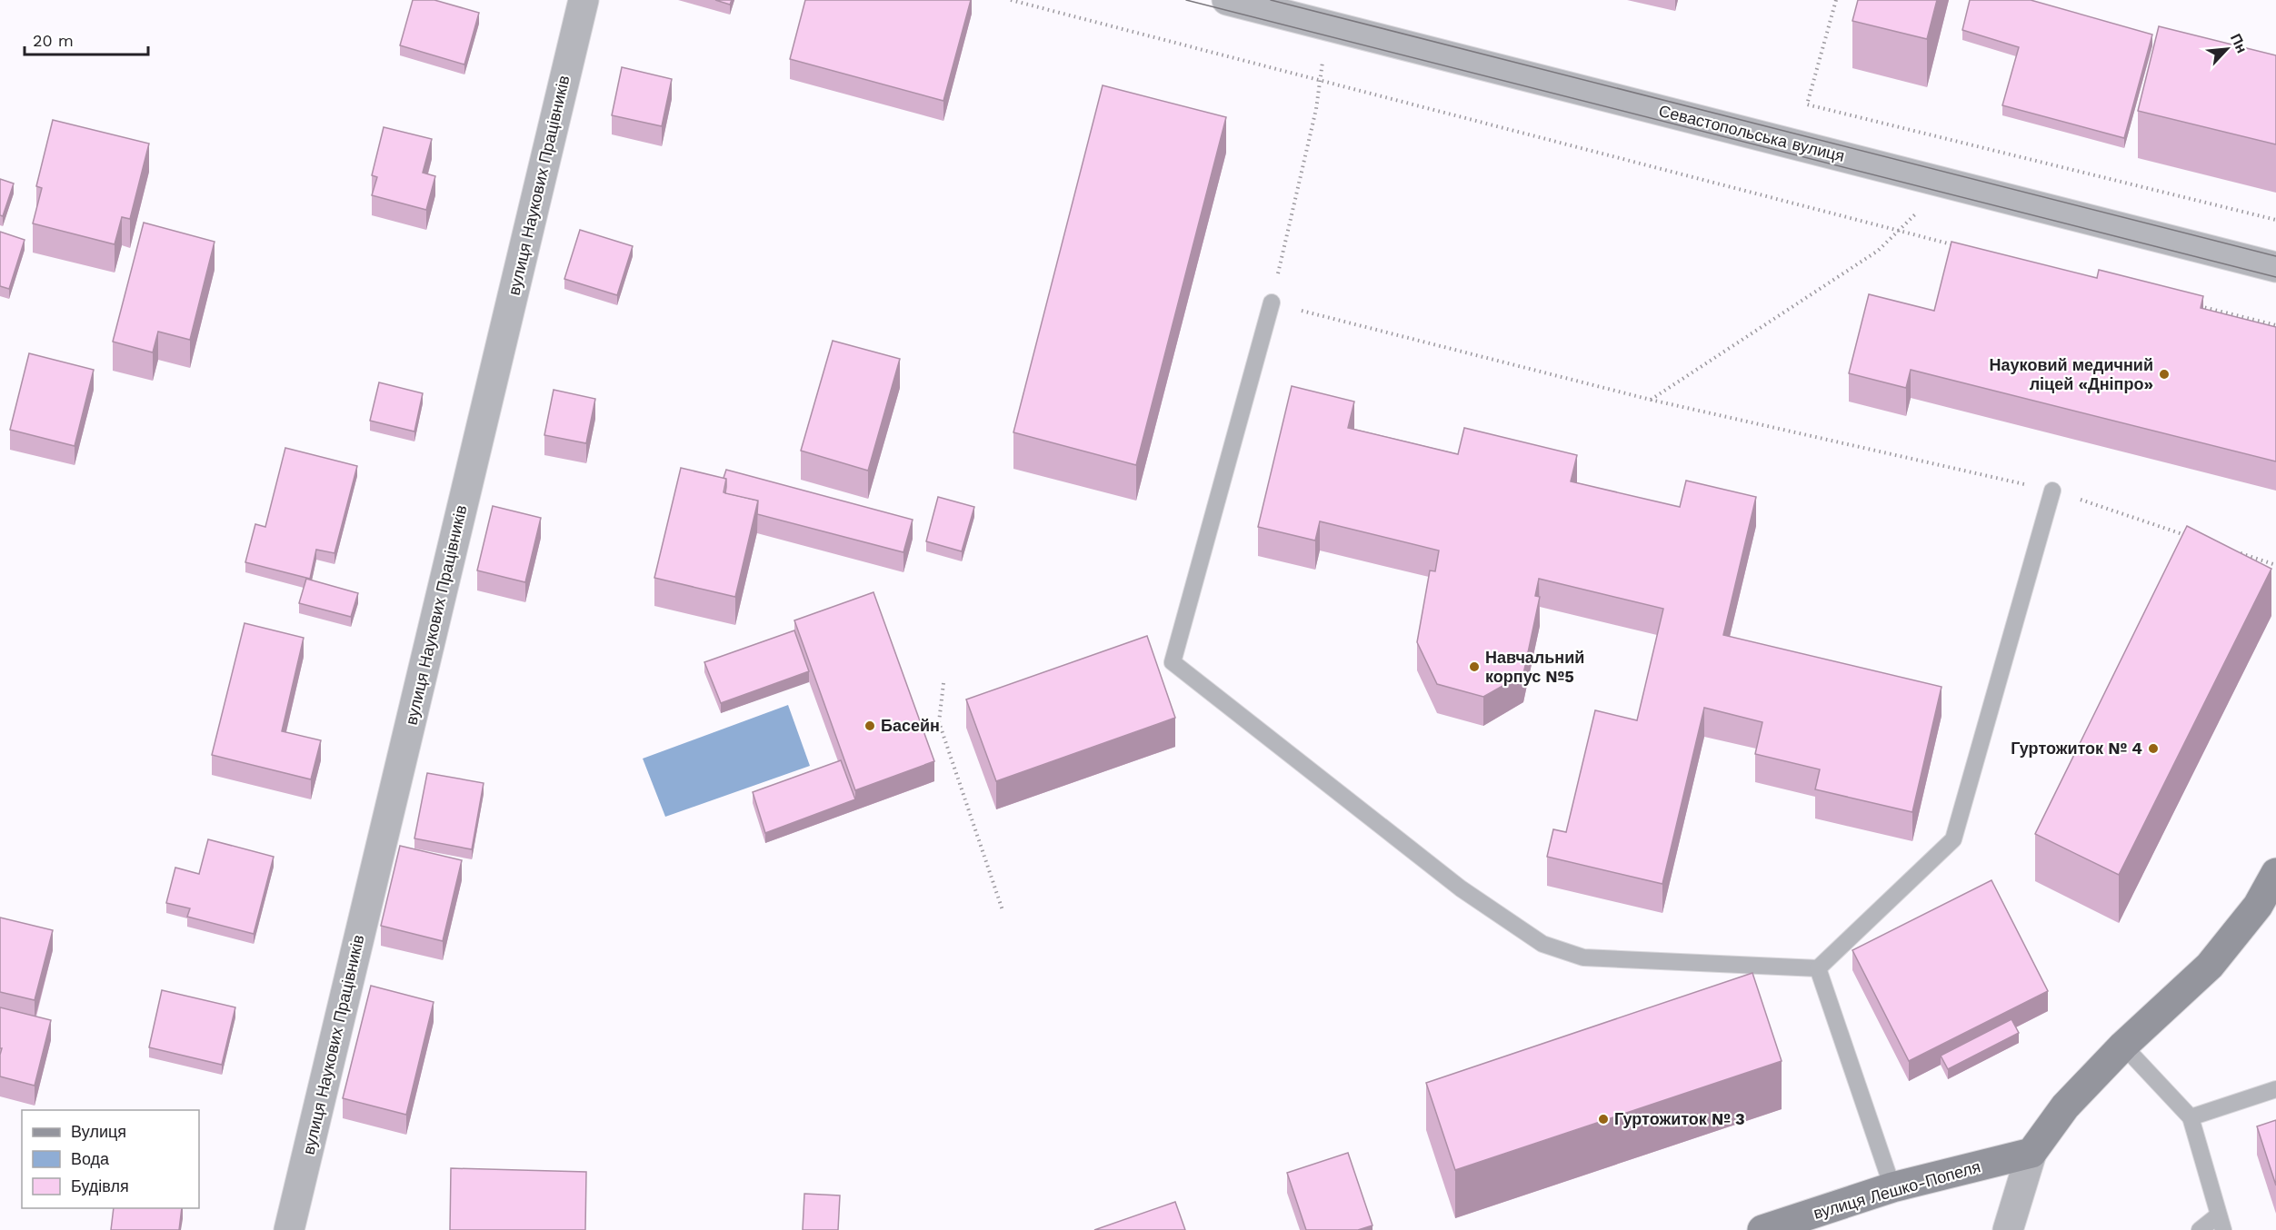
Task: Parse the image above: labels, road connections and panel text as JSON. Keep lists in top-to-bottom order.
{
  "streets": {
    "main road": ["вулиця Лешко-Попеля"],
    "street": ["Севастопольська вулиця", "вулиця Наукових Працівників"]
  },
  "places": [
    "Науковий медичний ліцей «Дніпро»",
    "Навчальний корпус №5",
    "Басейн",
    "Гуртожиток № 4",
    "Гуртожиток № 3"
  ],
  "legend": ["Вулиця", "Вода", "Будівля"],
  "scale_bar": "20 m",
  "north": "top right"
}
